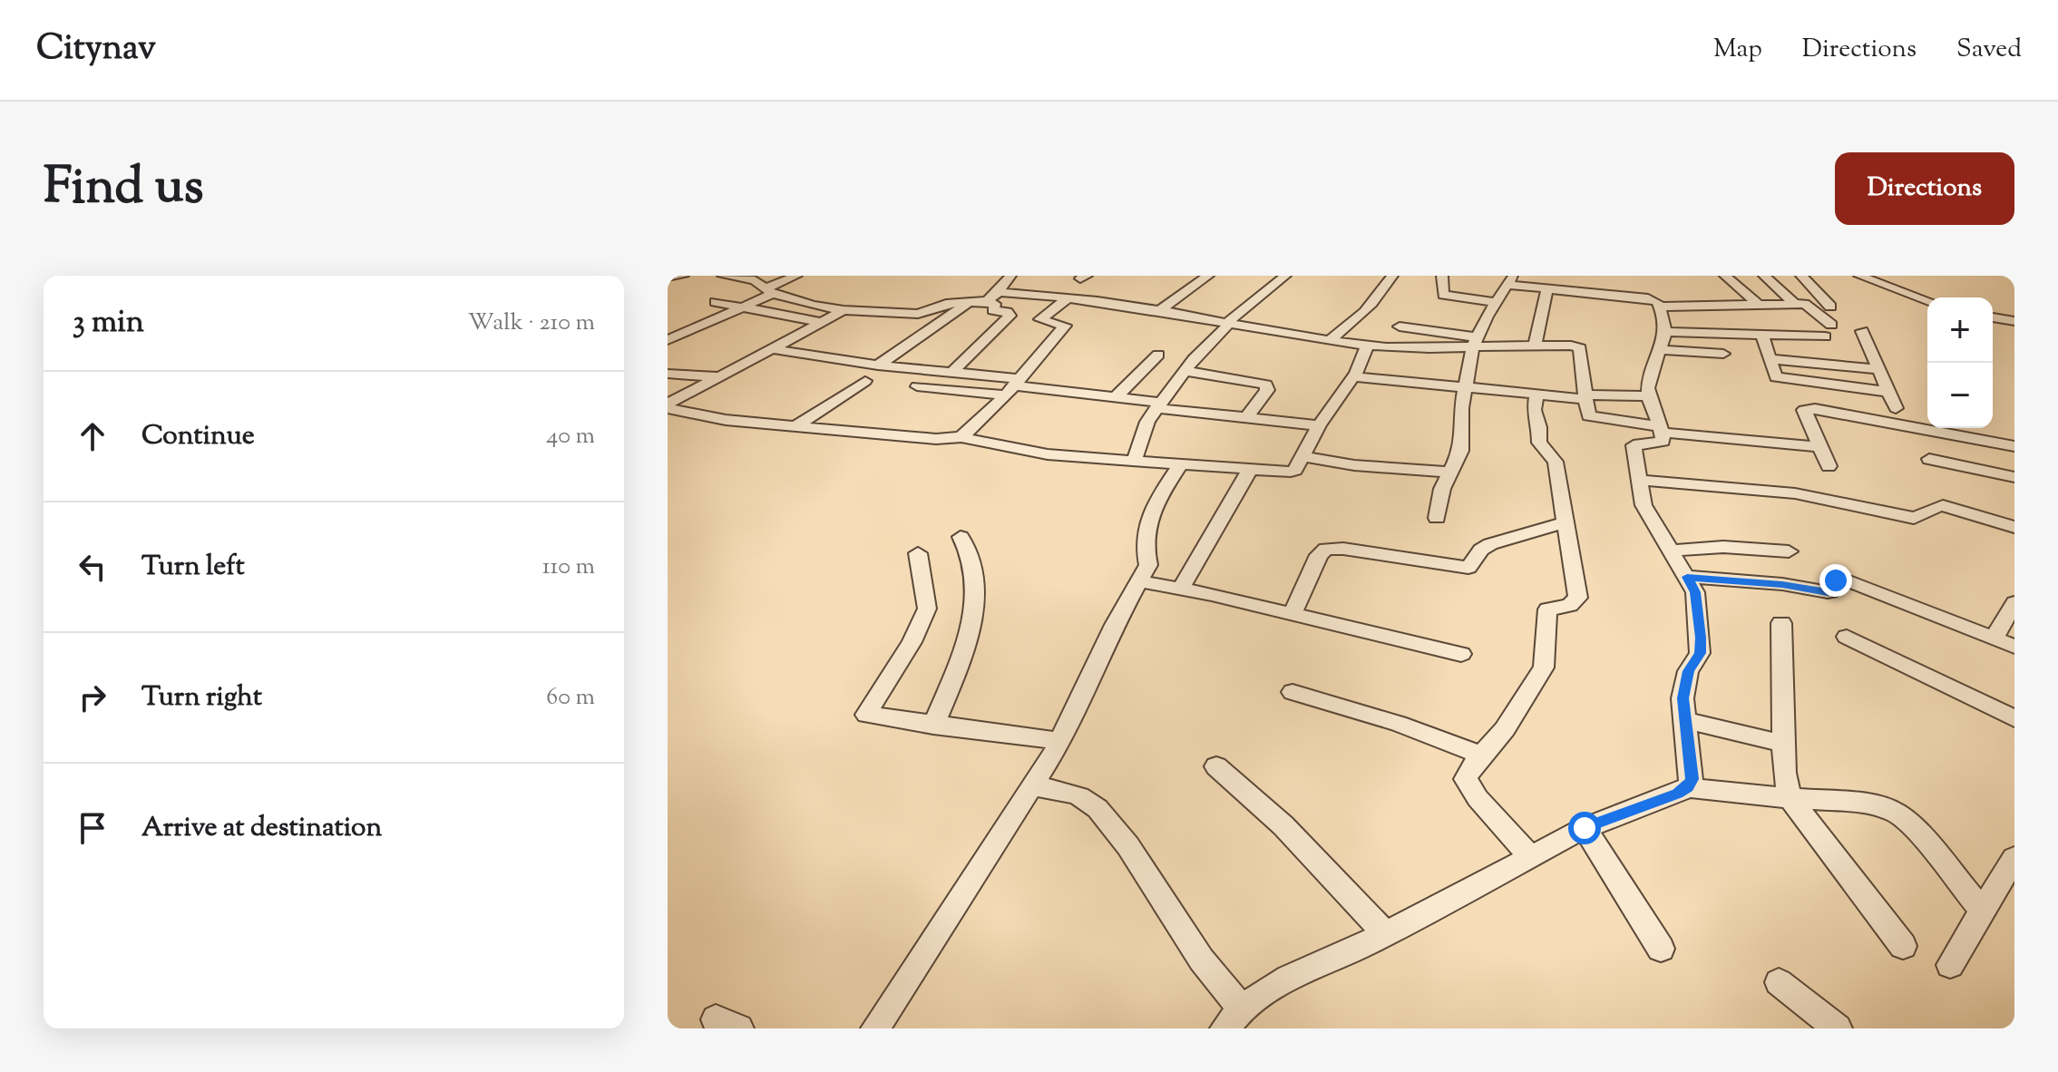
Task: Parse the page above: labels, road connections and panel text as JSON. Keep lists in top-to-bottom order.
{
  "page": {
    "header": "Citynav",
    "nav": ["Map", "Directions", "Saved"],
    "title": "Find us",
    "buttons": "Directions",
    "heading": ["3 min", "Walk · 210 m"],
    "map_buttons": ["+", "−"],
    "list": [
      ["Continue", "40 m"],
      ["Turn left", "110 m"],
      ["Turn right", "60 m"],
      "Arrive at destination"
    ]
  }
}
